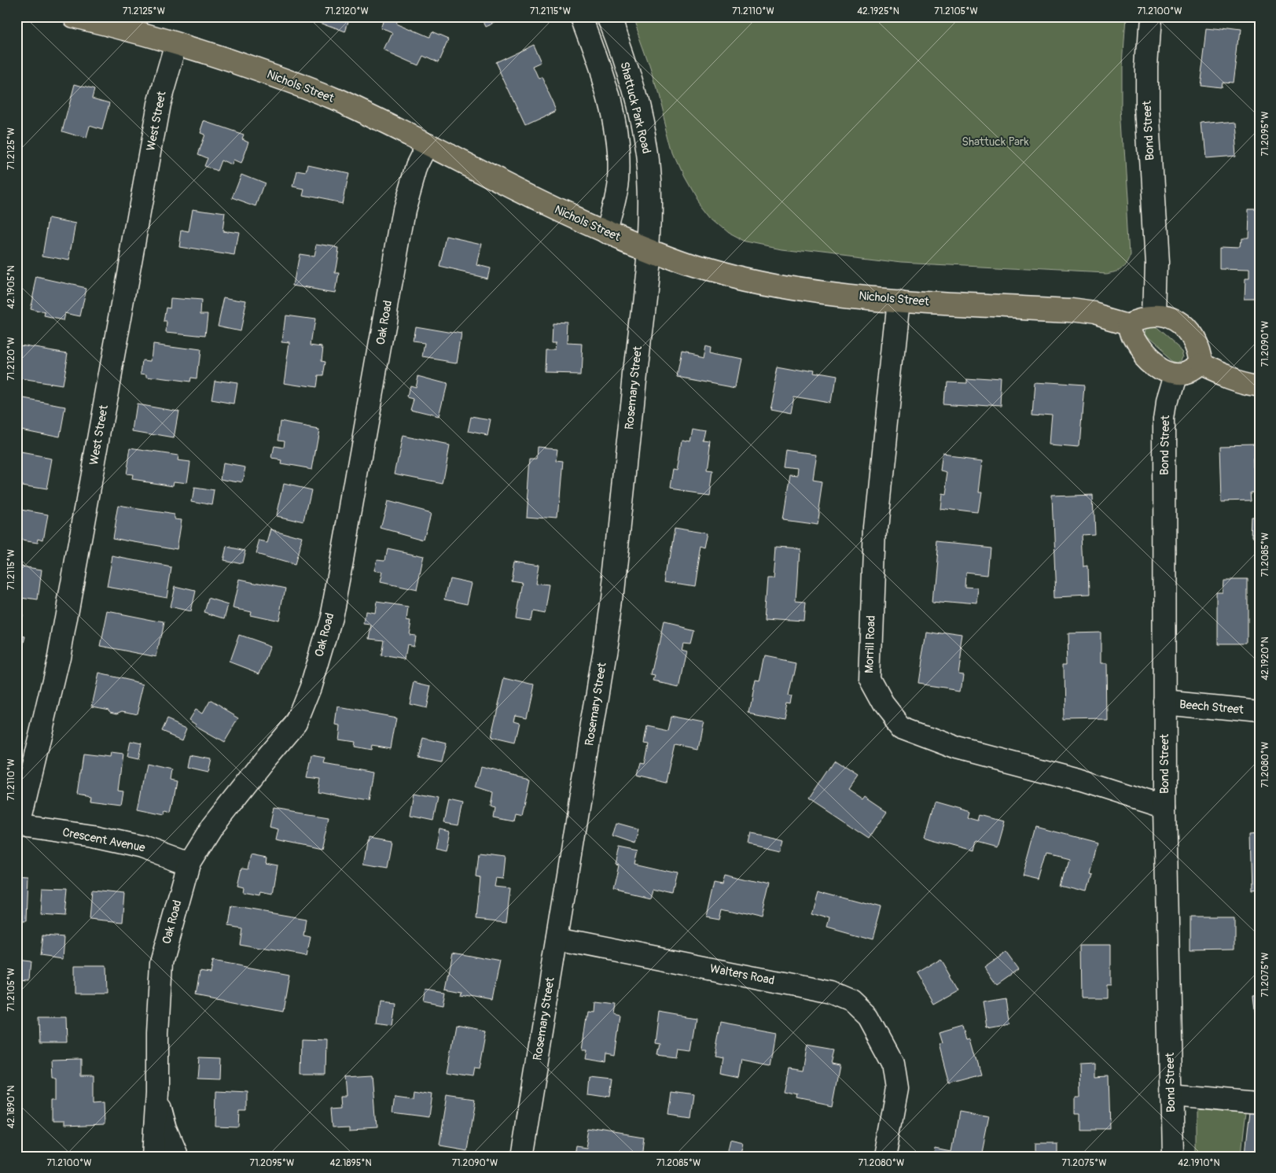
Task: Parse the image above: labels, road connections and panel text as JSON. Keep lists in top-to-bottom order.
{
  "streets": {
    "main road": ["Nichols Street"],
    "street": [
      "Shattuck Park Road",
      "West Street",
      "Bond Street",
      "Oak Road",
      "Rosemary Street",
      "Morrill Road",
      "Beech Street",
      "Crescent Avenue",
      "Walters Road"
    ]
  },
  "crossings": [
    ["Nichols Street", "Shattuck Park Road"],
    ["Nichols Street", "West Street"],
    ["Nichols Street", "Bond Street"],
    ["Nichols Street", "Oak Road"],
    ["Nichols Street", "Rosemary Street"],
    ["Nichols Street", "Morrill Road"],
    ["Shattuck Park Road", "Rosemary Street"],
    ["West Street", "Crescent Avenue"],
    ["Bond Street", "Morrill Road"],
    ["Bond Street", "Beech Street"],
    ["Oak Road", "Crescent Avenue"],
    ["Rosemary Street", "Walters Road"]
  ],
  "parks": ["Shattuck Park"],
  "coordinates": [
    "71.2125°W",
    "71.2120°W",
    "71.2115°W",
    "71.2110°W",
    "42.1925°N",
    "71.2105°W",
    "71.2100°W",
    "71.2095°W",
    "42.1905°N",
    "71.2090°W",
    "71.2085°W",
    "42.1920°N",
    "71.2080°W",
    "71.2075°W",
    "42.1890°N",
    "42.1895°N",
    "42.1910°N"
  ]
}
